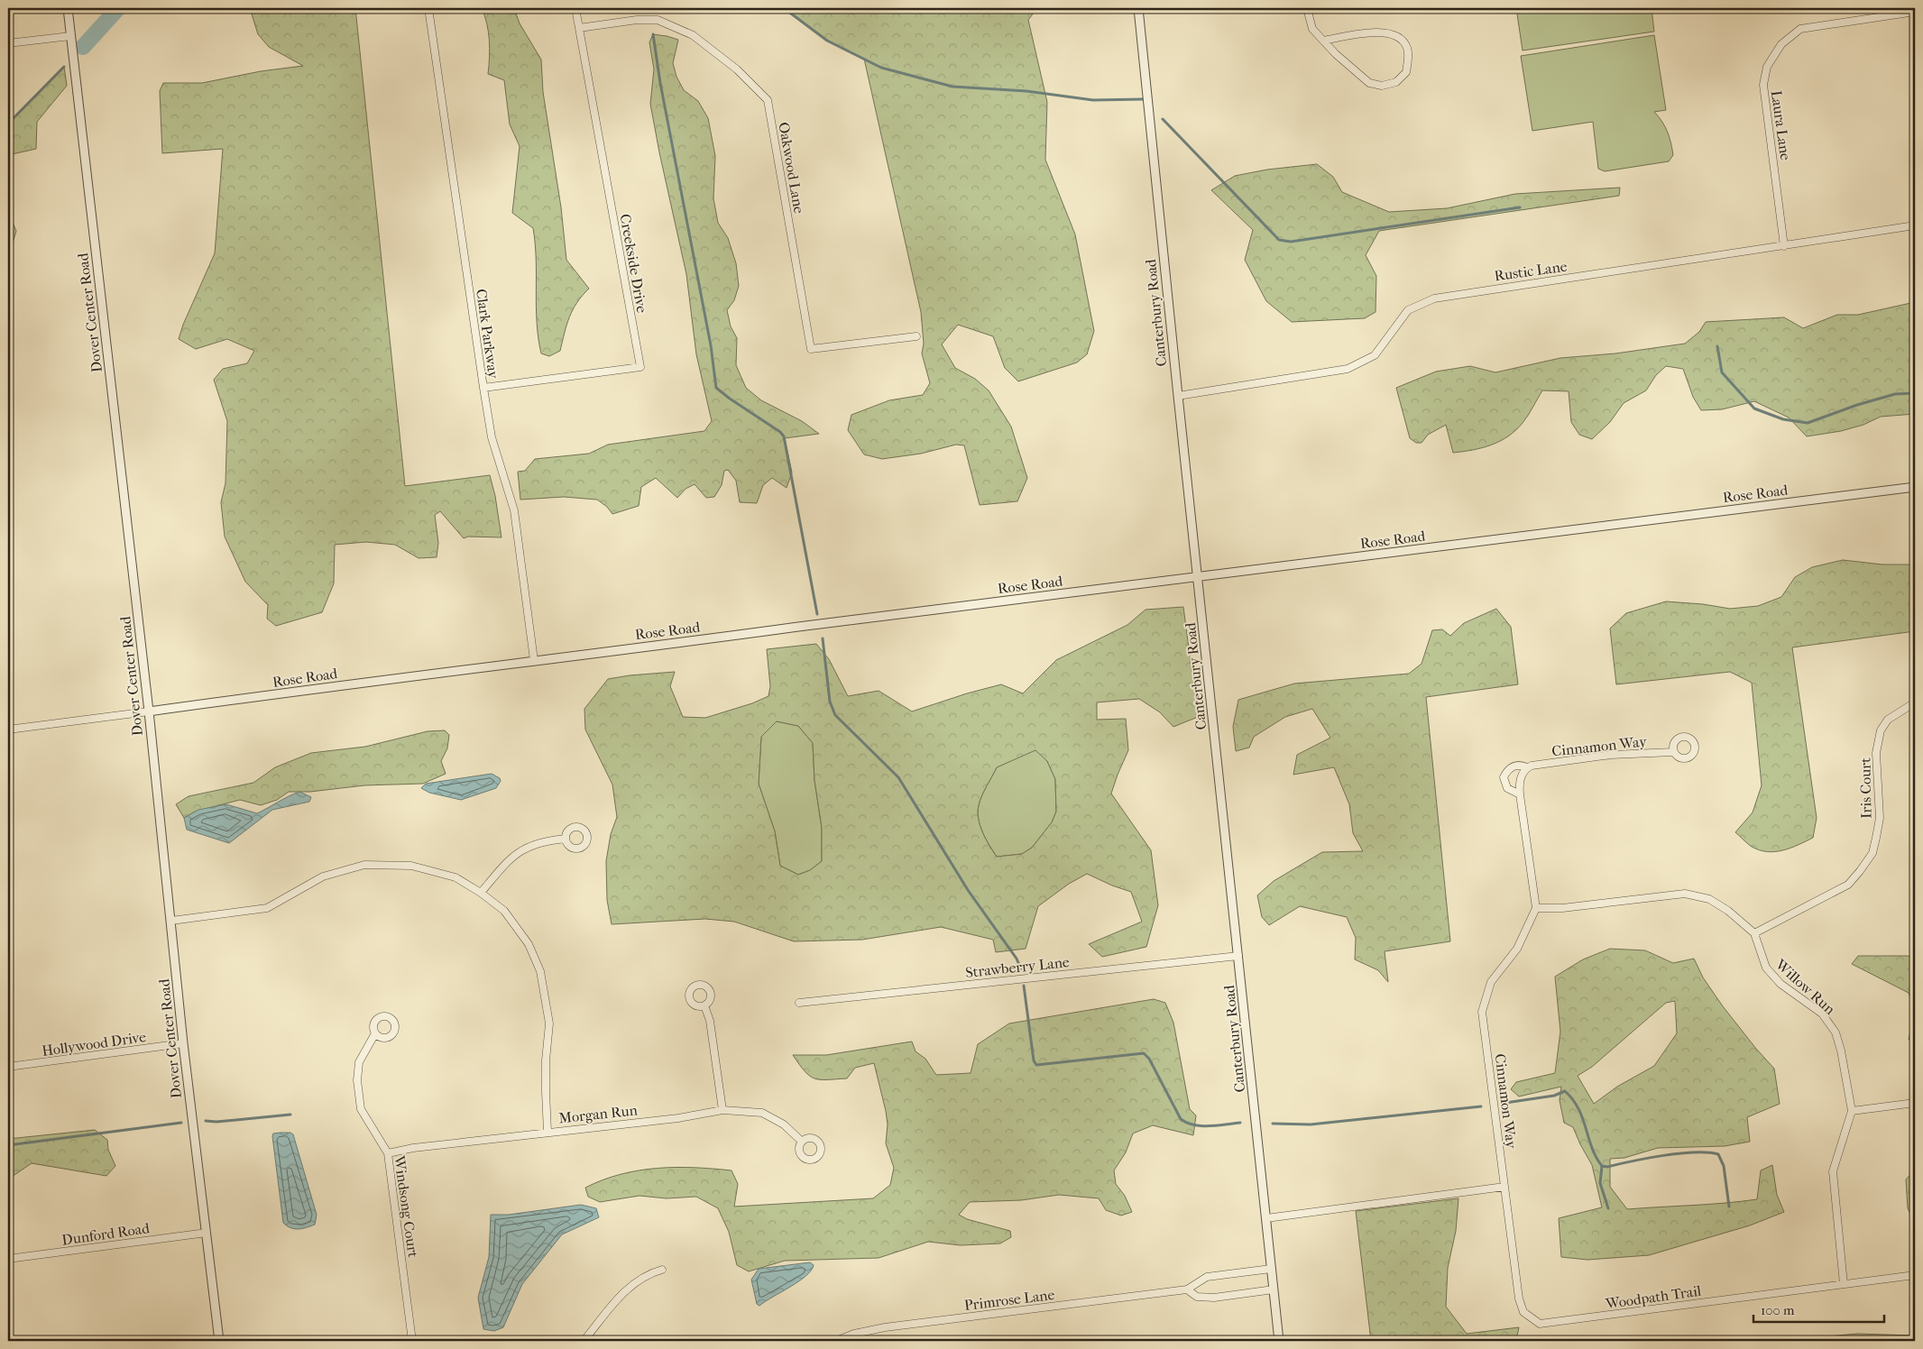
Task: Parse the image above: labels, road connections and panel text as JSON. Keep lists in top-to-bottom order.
{
  "streets": {
    "street": [
      "Laura Lane",
      "Oakwood Lane",
      "Creekside Drive",
      "Rustic Lane",
      "Dover Center Road",
      "Canterbury Road",
      "Clark Parkway",
      "Rose Road",
      "Cinnamon Way",
      "Iris Court",
      "Strawberry Lane",
      "Willow Run",
      "Hollywood Drive",
      "Morgan Run",
      "Windsong Court",
      "Dunford Road",
      "Woodpath Trail",
      "Primrose Lane"
    ]
  },
  "crossings": [
    ["Laura Lane", "Rustic Lane"],
    ["Oakwood Lane", "Creekside Drive"],
    ["Creekside Drive", "Clark Parkway"],
    ["Rustic Lane", "Canterbury Road"],
    ["Dover Center Road", "Rose Road"],
    ["Dover Center Road", "Hollywood Drive"],
    ["Dover Center Road", "Dunford Road"],
    ["Canterbury Road", "Rose Road"],
    ["Canterbury Road", "Strawberry Lane"],
    ["Canterbury Road", "Primrose Lane"],
    ["Clark Parkway", "Rose Road"],
    ["Cinnamon Way", "Willow Run"],
    ["Cinnamon Way", "Woodpath Trail"],
    ["Iris Court", "Willow Run"],
    ["Willow Run", "Woodpath Trail"],
    ["Morgan Run", "Windsong Court"]
  ],
  "scale_bar": "100 m"
}
